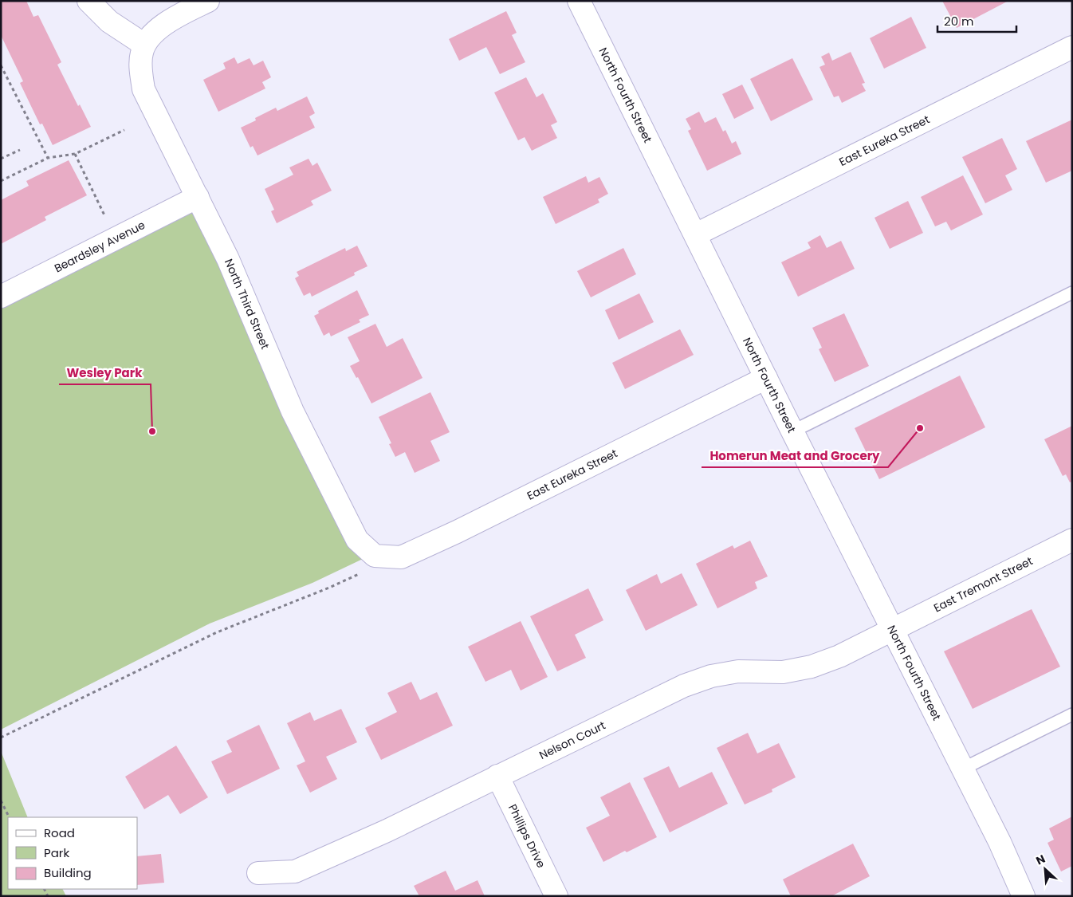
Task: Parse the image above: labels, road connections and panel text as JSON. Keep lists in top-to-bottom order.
{
  "streets": {
    "street": [
      "North Fourth Street",
      "East Eureka Street",
      "Beardsley Avenue",
      "North Third Street",
      "East Tremont Street",
      "Nelson Court",
      "Phillips Drive"
    ]
  },
  "crossings": [
    ["North Fourth Street", "East Eureka Street"],
    ["North Fourth Street", "East Tremont Street"],
    ["North Fourth Street", "Nelson Court"],
    ["East Eureka Street", "North Third Street"],
    ["Beardsley Avenue", "North Third Street"],
    ["East Tremont Street", "Nelson Court"],
    ["Nelson Court", "Phillips Drive"]
  ],
  "places": ["Homerun Meat and Grocery", "Wesley Park"],
  "legend": ["Road", "Park", "Building"],
  "scale_bar": "20 m",
  "north": "top left"
}
